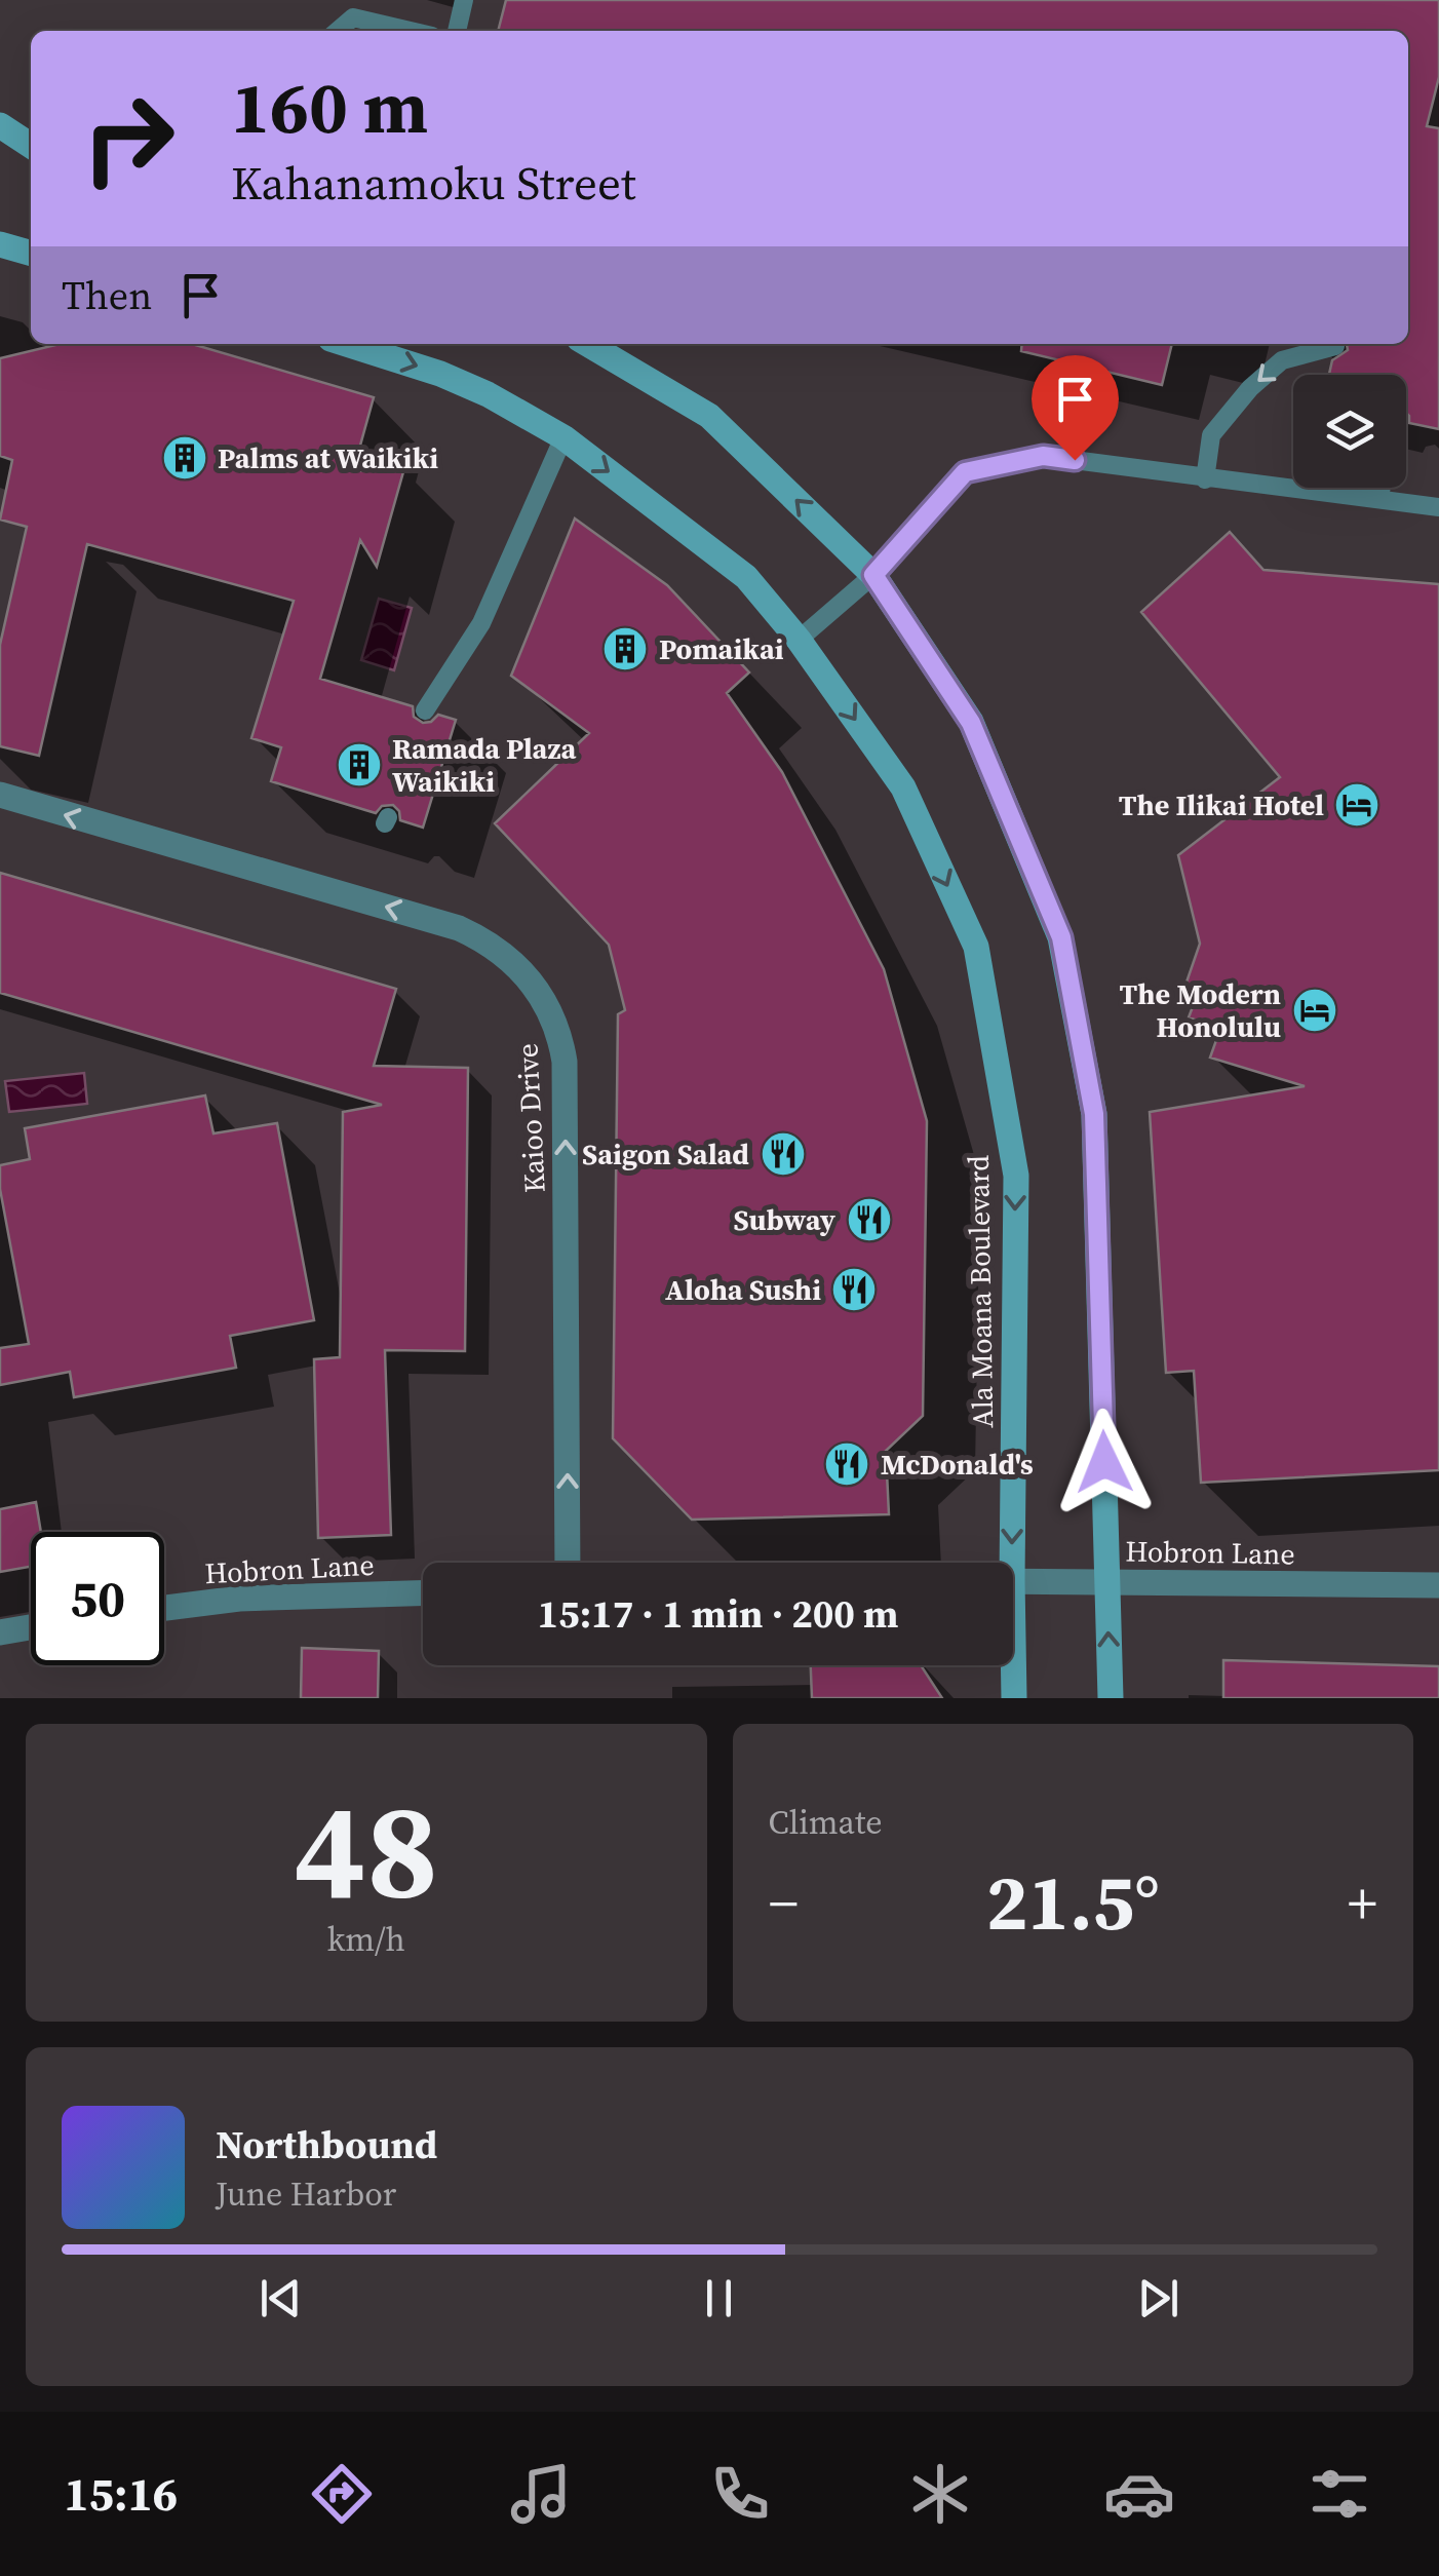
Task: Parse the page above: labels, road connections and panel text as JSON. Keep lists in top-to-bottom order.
{
  "streets": {
    "main road": ["Ala Moana Boulevard"],
    "street": ["Kaioo Drive", "Hobron Lane"]
  },
  "one_way": ["Kaioo Drive"],
  "places": {
    "building": ["Palms at Waikiki", "Pomaikai", "Ramada Plaza Waikiki"],
    "hotel": ["The Ilikai Hotel", "The Modern Honolulu"],
    "restaurant": [
      "Saigon Salad",
      "Subway",
      "Aloha Sushi",
      "McDonald's"
    ]
  },
  "page": {
    "turn": ["160 m", "Kahanamoku Street"],
    "then": "Then",
    "limit": "50",
    "trip": "15:17 · 1 min · 200 m",
    "tile": [
      ["48", "km/h"],
      "Climate"
    ],
    "heat": ["−", "21.5°", "+"],
    "song": ["Northbound", "June Harbor"],
    "tabs": "15:16"
  }
}
